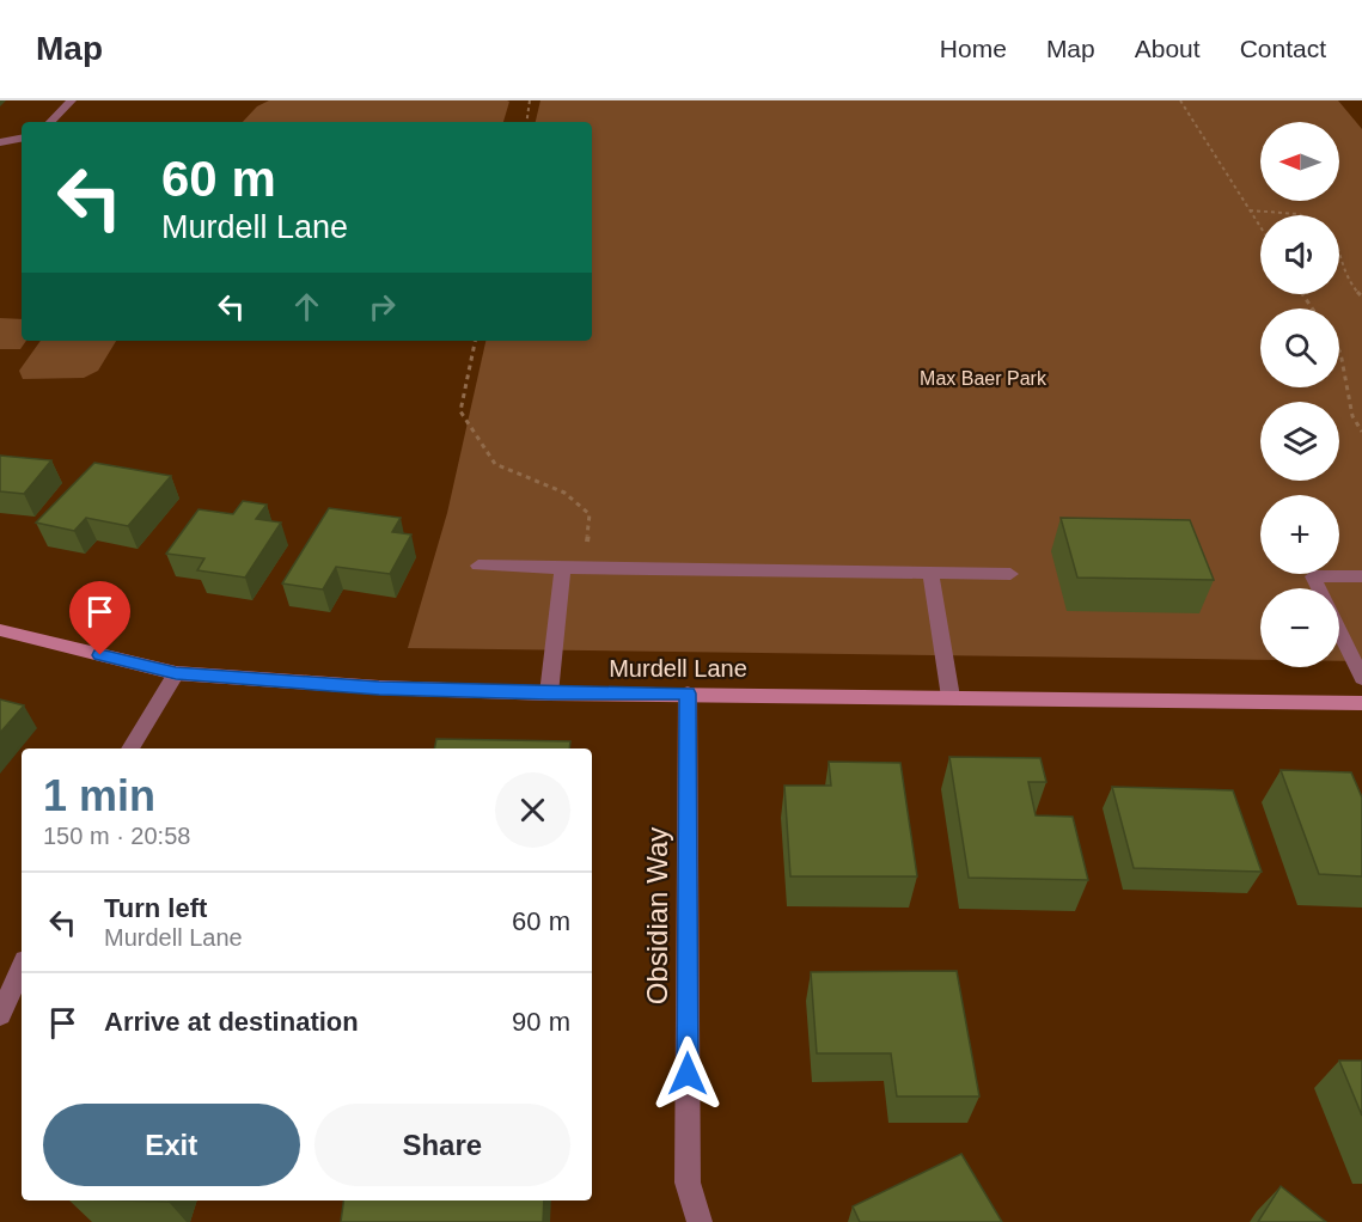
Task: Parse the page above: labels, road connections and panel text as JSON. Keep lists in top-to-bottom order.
{
  "streets": {
    "street": ["Murdell Lane", "Obsidian Way"]
  },
  "crossings": [
    ["Murdell Lane", "Obsidian Way"]
  ],
  "parks": ["Max Baer Park"],
  "north": "left",
  "page": {
    "header": "Map",
    "nav": [
      "Home",
      "Map",
      "About",
      "Contact"
    ],
    "map_buttons": ["+", "−"],
    "turn": ["60 m", "Murdell Lane"],
    "heading": ["1 min", "150 m · 20:58"],
    "list": [
      {
        "name": "Turn left",
        "note": "Murdell Lane",
        "value": "60 m"
      },
      {
        "name": "Arrive at destination",
        "value": "90 m"
      }
    ],
    "buttons": ["Exit", "Share"]
  }
}
